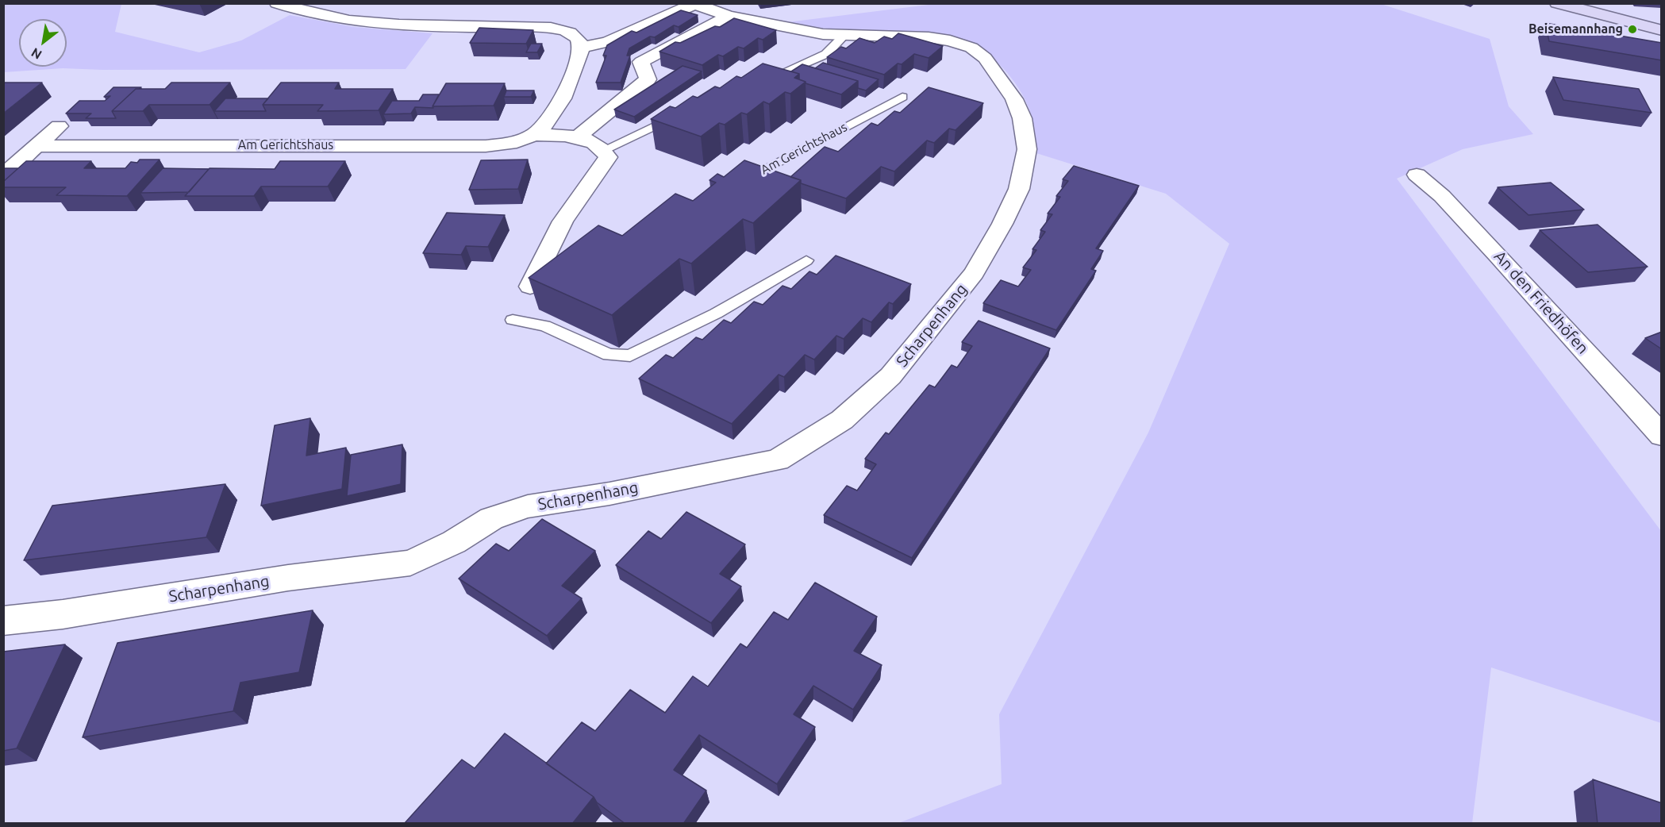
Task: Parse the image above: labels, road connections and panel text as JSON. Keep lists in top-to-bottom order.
{
  "streets": {
    "street": ["Am Gerichtshaus", "An den Friedhöfen", "Scharpenhang"]
  },
  "places": ["Beisemannhang"],
  "north": "bottom left"
}
